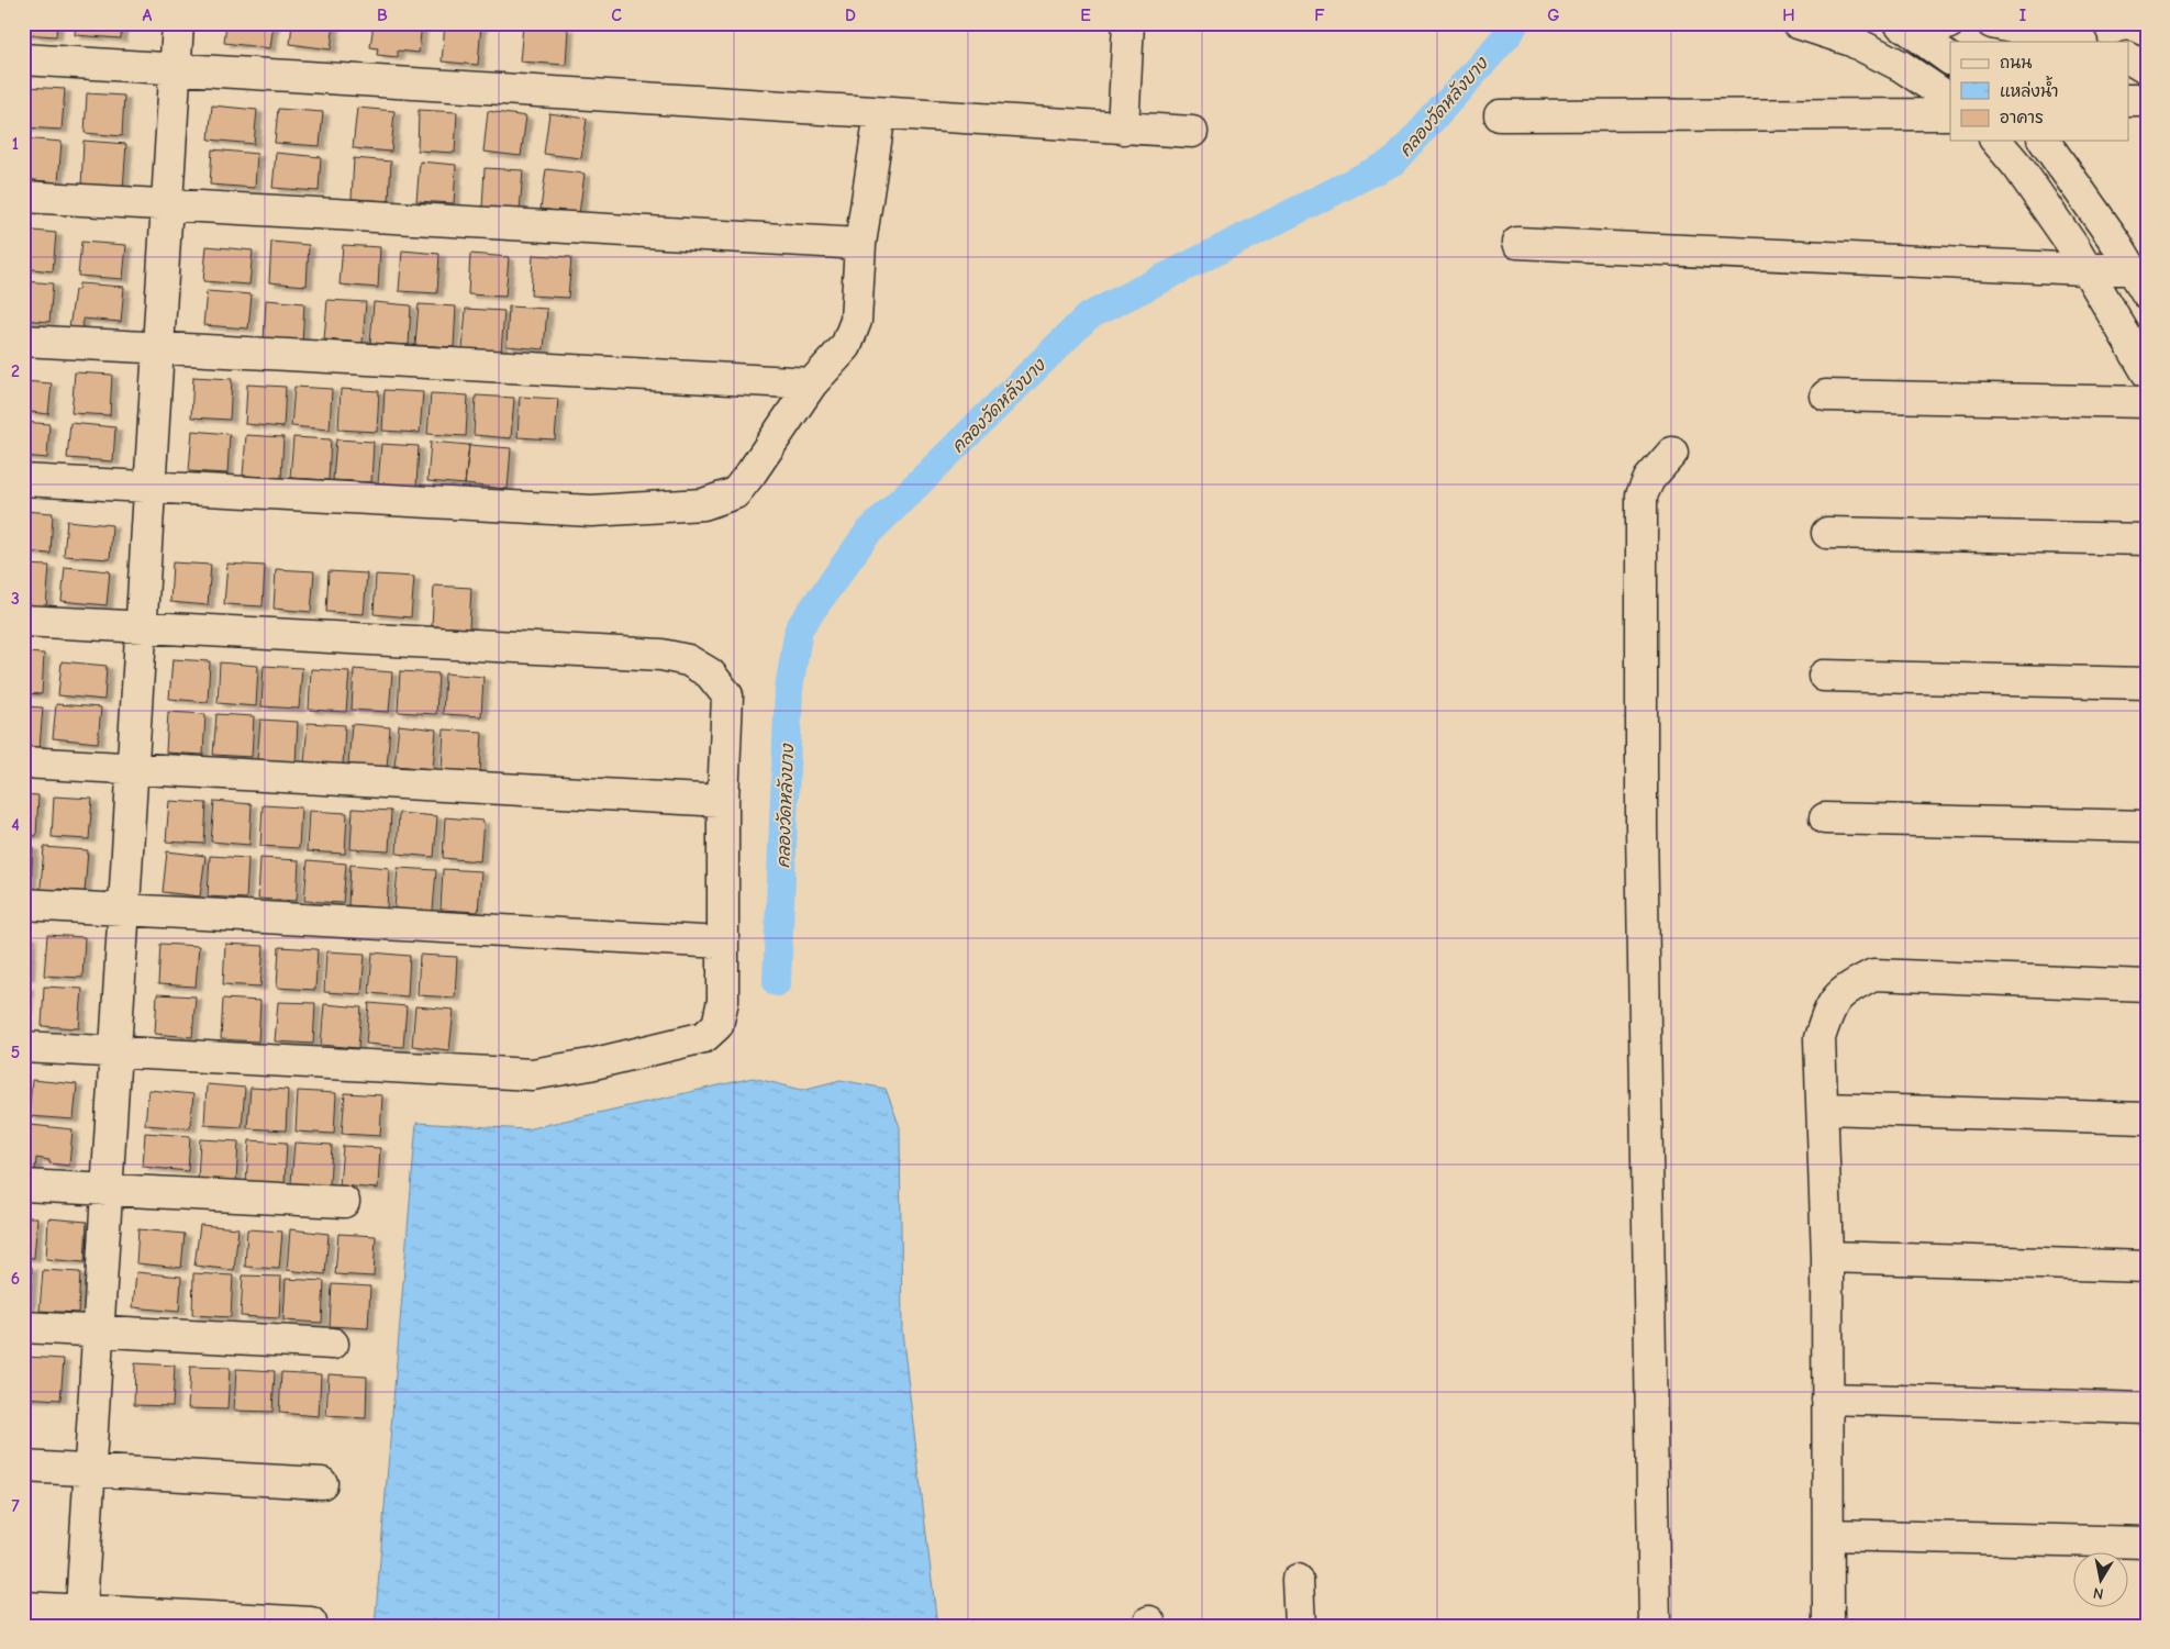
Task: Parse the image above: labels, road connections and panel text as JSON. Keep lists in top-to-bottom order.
{
  "water": ["คลองวัดหลังบาง"],
  "legend": ["ถนน", "แหล่งน้ำ", "อาคาร"],
  "north": "bottom",
  "grid": {
    "columns": [
      "A",
      "B",
      "C",
      "D",
      "E",
      "F",
      "G",
      "H",
      "I"
    ],
    "rows": [
      "1",
      "2",
      "3",
      "4",
      "5",
      "6",
      "7"
    ]
  }
}
